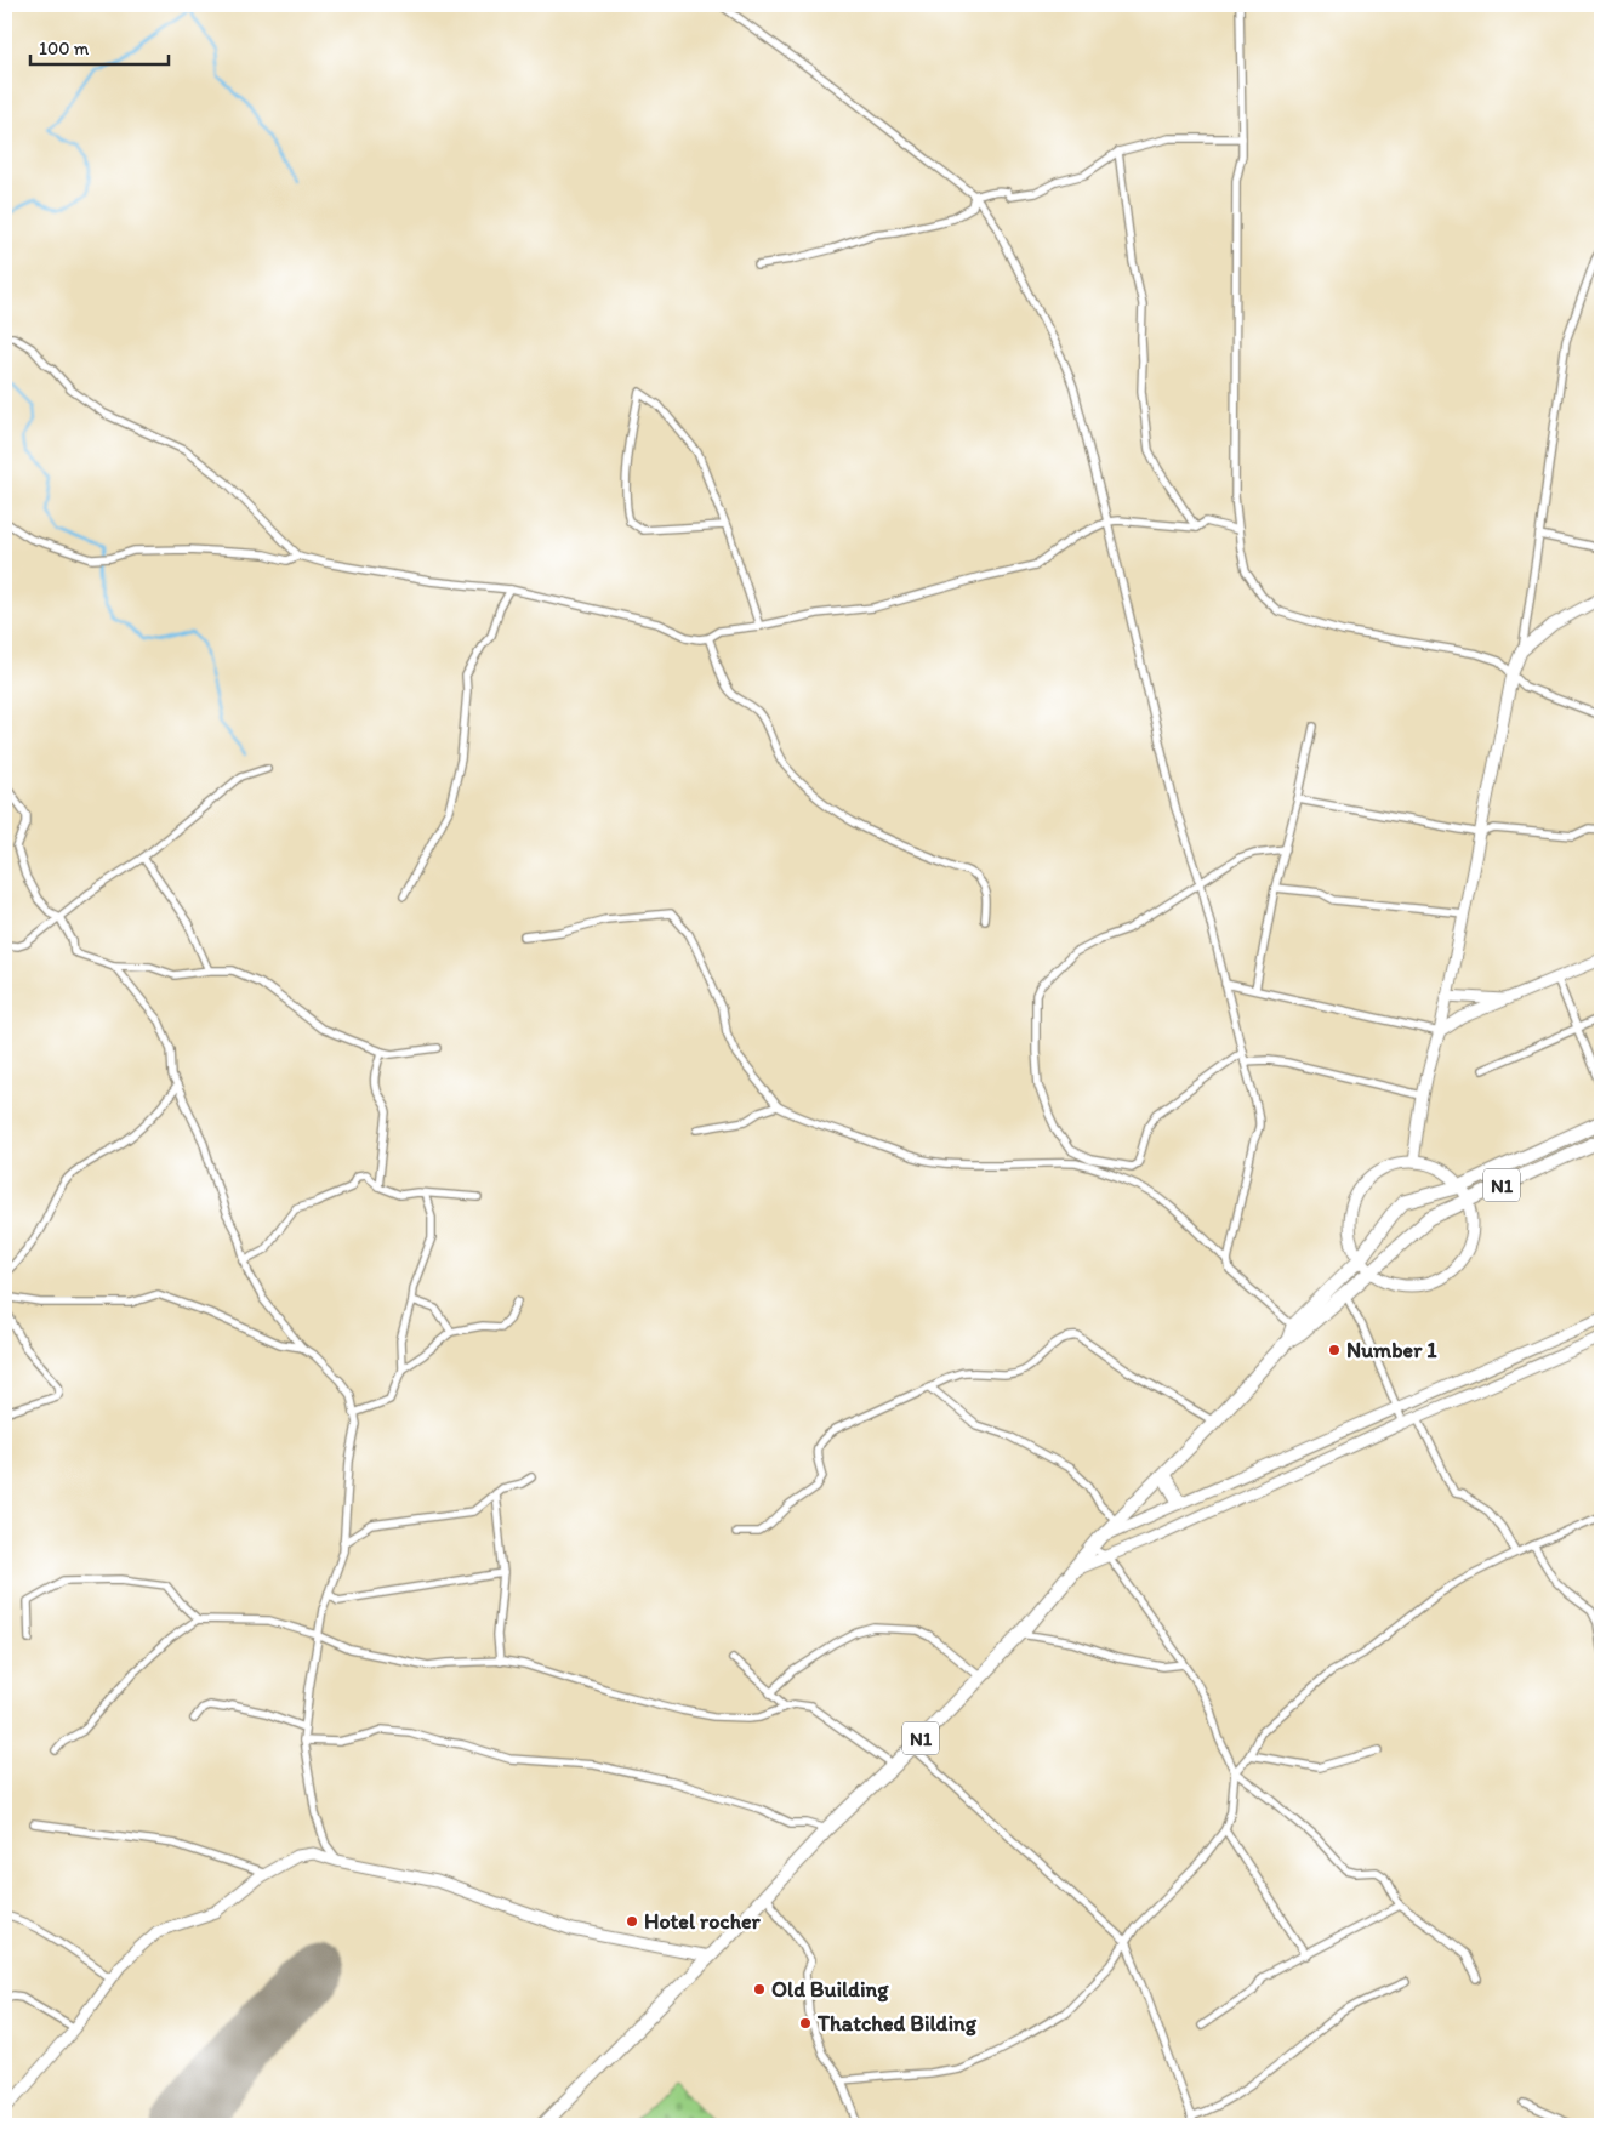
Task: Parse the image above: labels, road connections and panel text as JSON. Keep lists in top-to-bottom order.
{
  "streets": {
    "highway": ["N1"]
  },
  "places": [
    "Number 1",
    "Hotel rocher",
    "Old Building",
    "Thatched Bilding"
  ],
  "scale_bar": "100 m"
}
